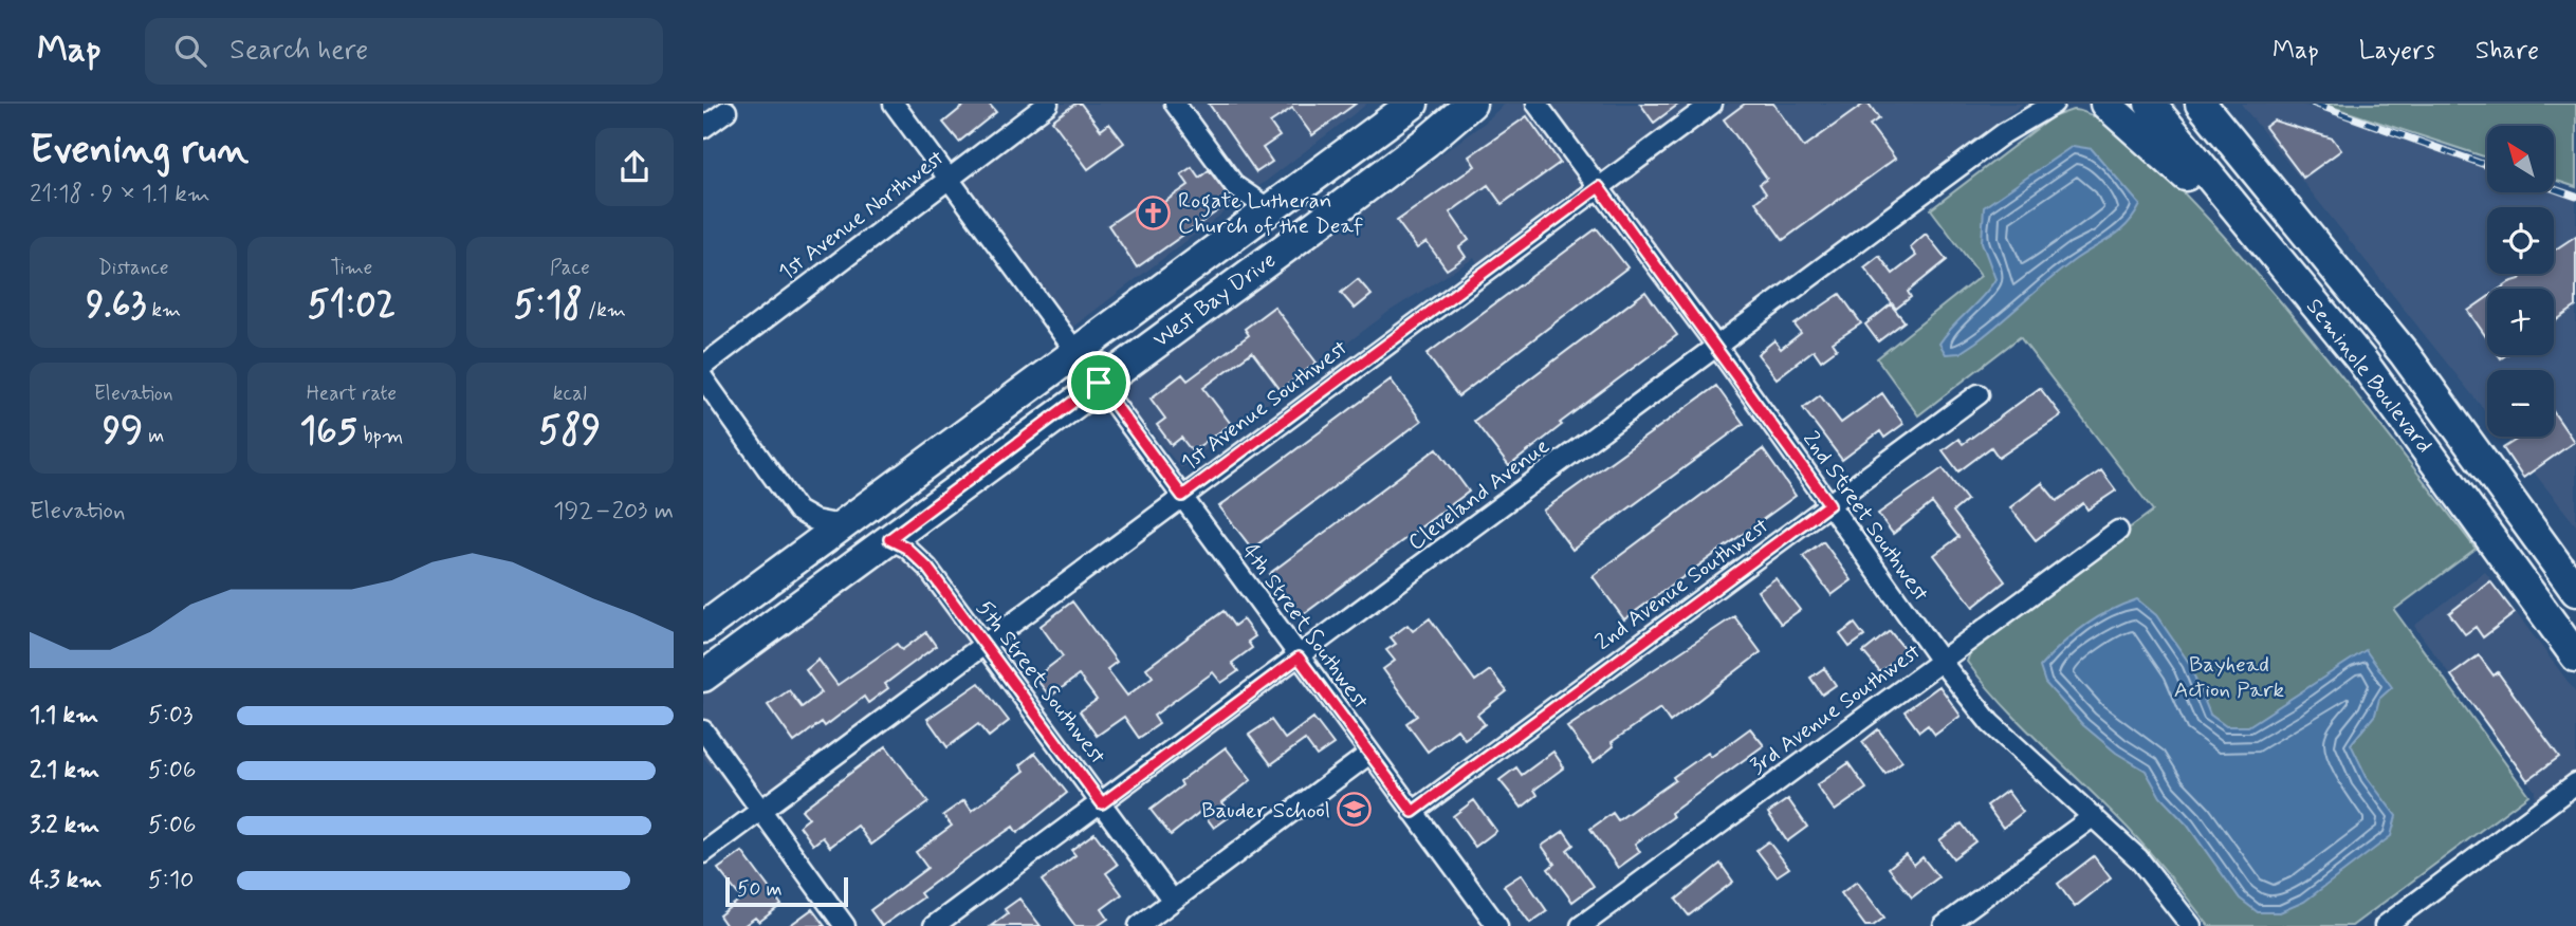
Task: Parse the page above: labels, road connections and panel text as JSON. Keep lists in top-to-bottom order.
{
  "streets": {
    "main road": ["West Bay Drive", "Seminole Boulevard"],
    "street": [
      "1st Avenue Northwest",
      "1st Avenue Southwest",
      "Cleveland Avenue",
      "2nd Street Southwest",
      "2nd Avenue Southwest",
      "4th Street Southwest",
      "5th Street Southwest",
      "3rd Avenue Southwest"
    ]
  },
  "crossings": [
    ["1st Avenue Northwest", "4th Street Southwest"],
    ["West Bay Drive", "4th Street Southwest"],
    ["West Bay Drive", "5th Street Southwest"],
    ["1st Avenue Southwest", "2nd Street Southwest"],
    ["1st Avenue Southwest", "4th Street Southwest"],
    ["1st Avenue Southwest", "5th Street Southwest"],
    ["Cleveland Avenue", "2nd Street Southwest"],
    ["Cleveland Avenue", "4th Street Southwest"],
    ["Cleveland Avenue", "5th Street Southwest"],
    ["2nd Street Southwest", "2nd Avenue Southwest"],
    ["2nd Street Southwest", "3rd Avenue Southwest"],
    ["2nd Avenue Southwest", "4th Street Southwest"]
  ],
  "parks": ["Bayhead Action Park"],
  "places": {
    "church": ["Rogate Lutheran Church of the Deaf"],
    "school or university": ["Bauder School"]
  },
  "scale_bar": "50 m",
  "north": "top left",
  "page": {
    "header": "Map",
    "search": "Search here",
    "nav": ["Map", "Layers", "Share"],
    "heading": ["Evening run", "21:18 · 9 × 1.1 km"],
    "map_buttons": ["+", "−"],
    "stats": [
      ["Distance", "9.63 km"],
      ["Time", "51:02"],
      ["Pace", "5:18 /km"],
      ["Elevation", "99 m"],
      ["Heart rate", "165 bpm"],
      ["kcal", "589"]
    ],
    "chart": ["Elevation", "192–203 m"],
    "list": [
      {
        "name": "1.1 km",
        "note": "5:03"
      },
      {
        "name": "2.1 km",
        "note": "5:06"
      },
      {
        "name": "3.2 km",
        "note": "5:06"
      },
      {
        "name": "4.3 km",
        "note": "5:10"
      }
    ],
    "scale": "50 m"
  }
}
